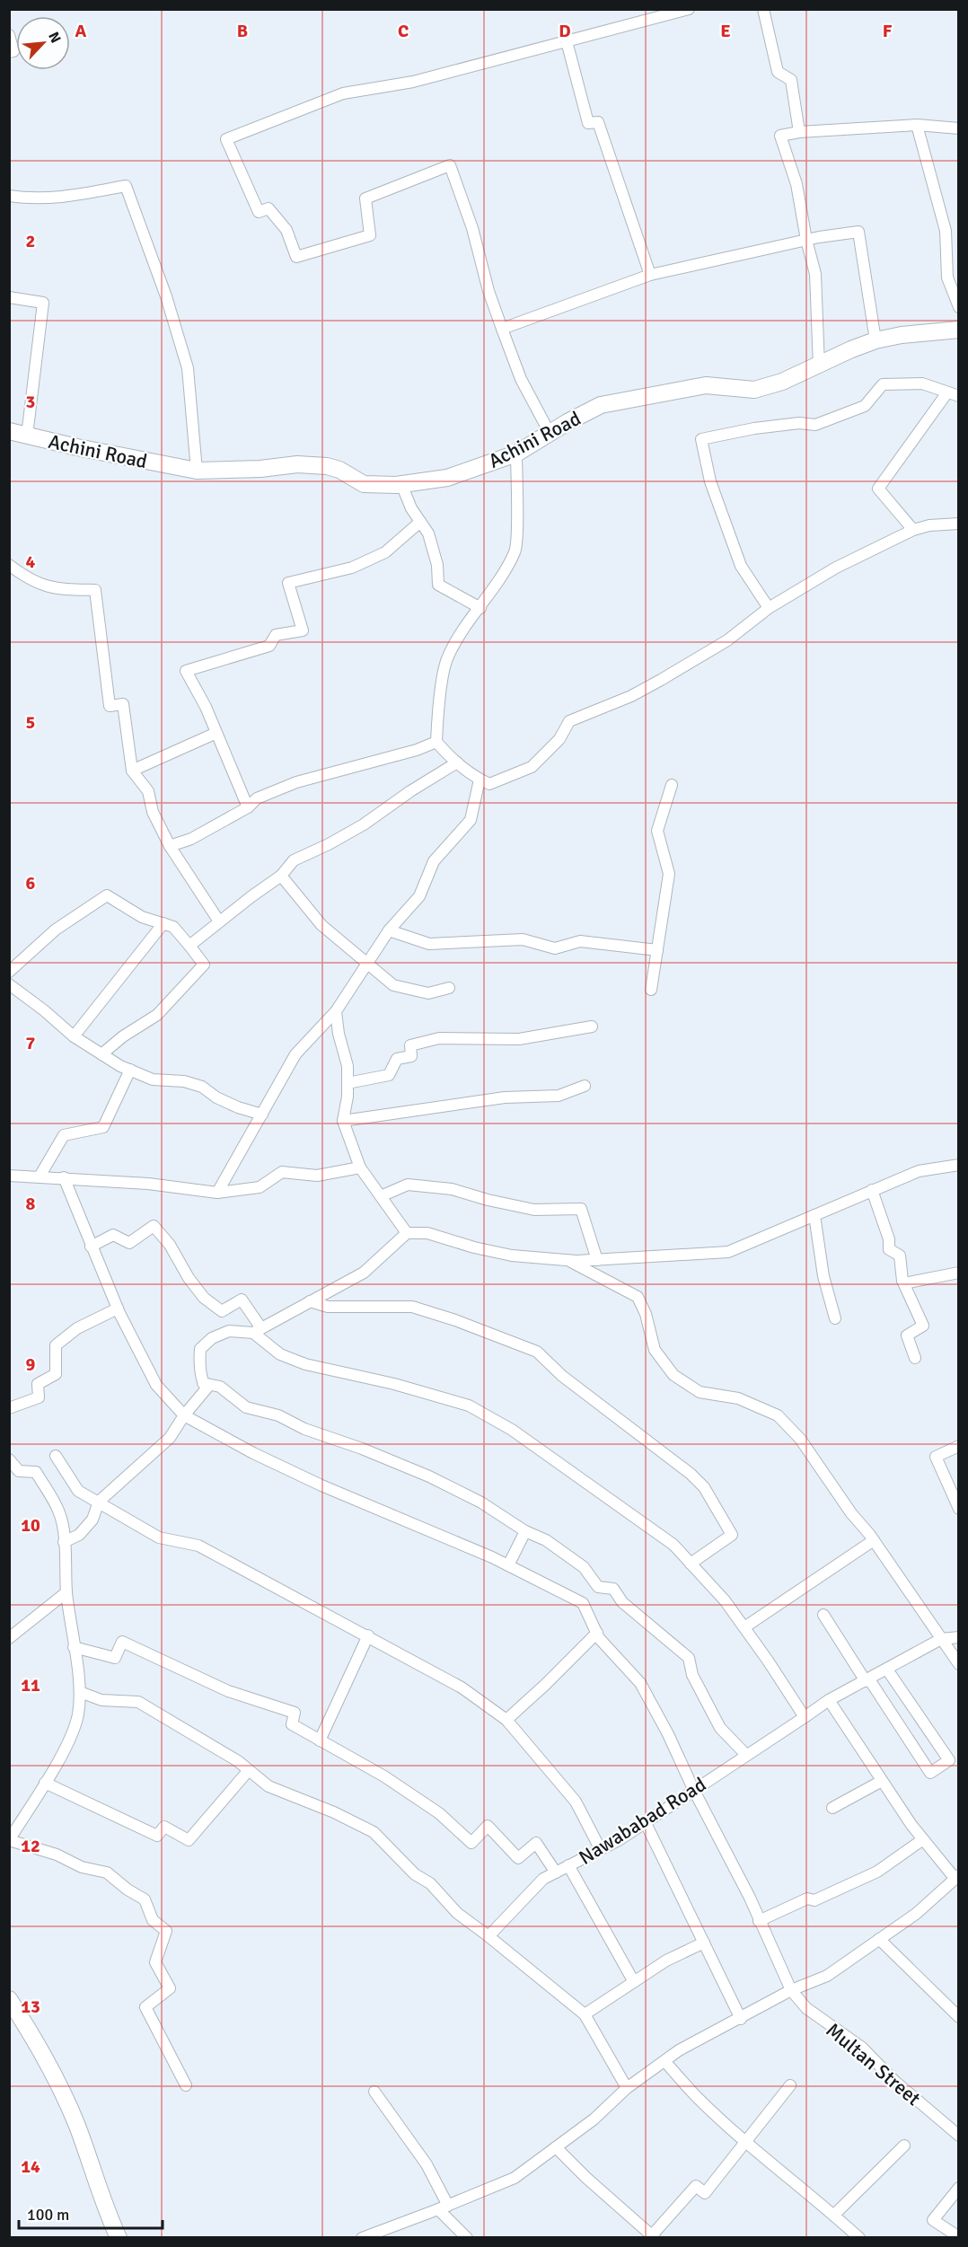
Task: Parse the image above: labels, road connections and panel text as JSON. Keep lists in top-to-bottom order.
{
  "streets": {
    "main road": ["Achini Road"],
    "street": ["Nawababad Road", "Multan Street"]
  },
  "crossings": [
    ["Nawababad Road", "Multan Street"]
  ],
  "scale_bar": "100 m",
  "north": "top right",
  "grid": {
    "columns": [
      "A",
      "B",
      "C",
      "D",
      "E",
      "F"
    ],
    "rows": [
      "2",
      "3",
      "4",
      "5",
      "6",
      "7",
      "8",
      "9",
      "10",
      "11",
      "12",
      "13",
      "14"
    ]
  }
}
